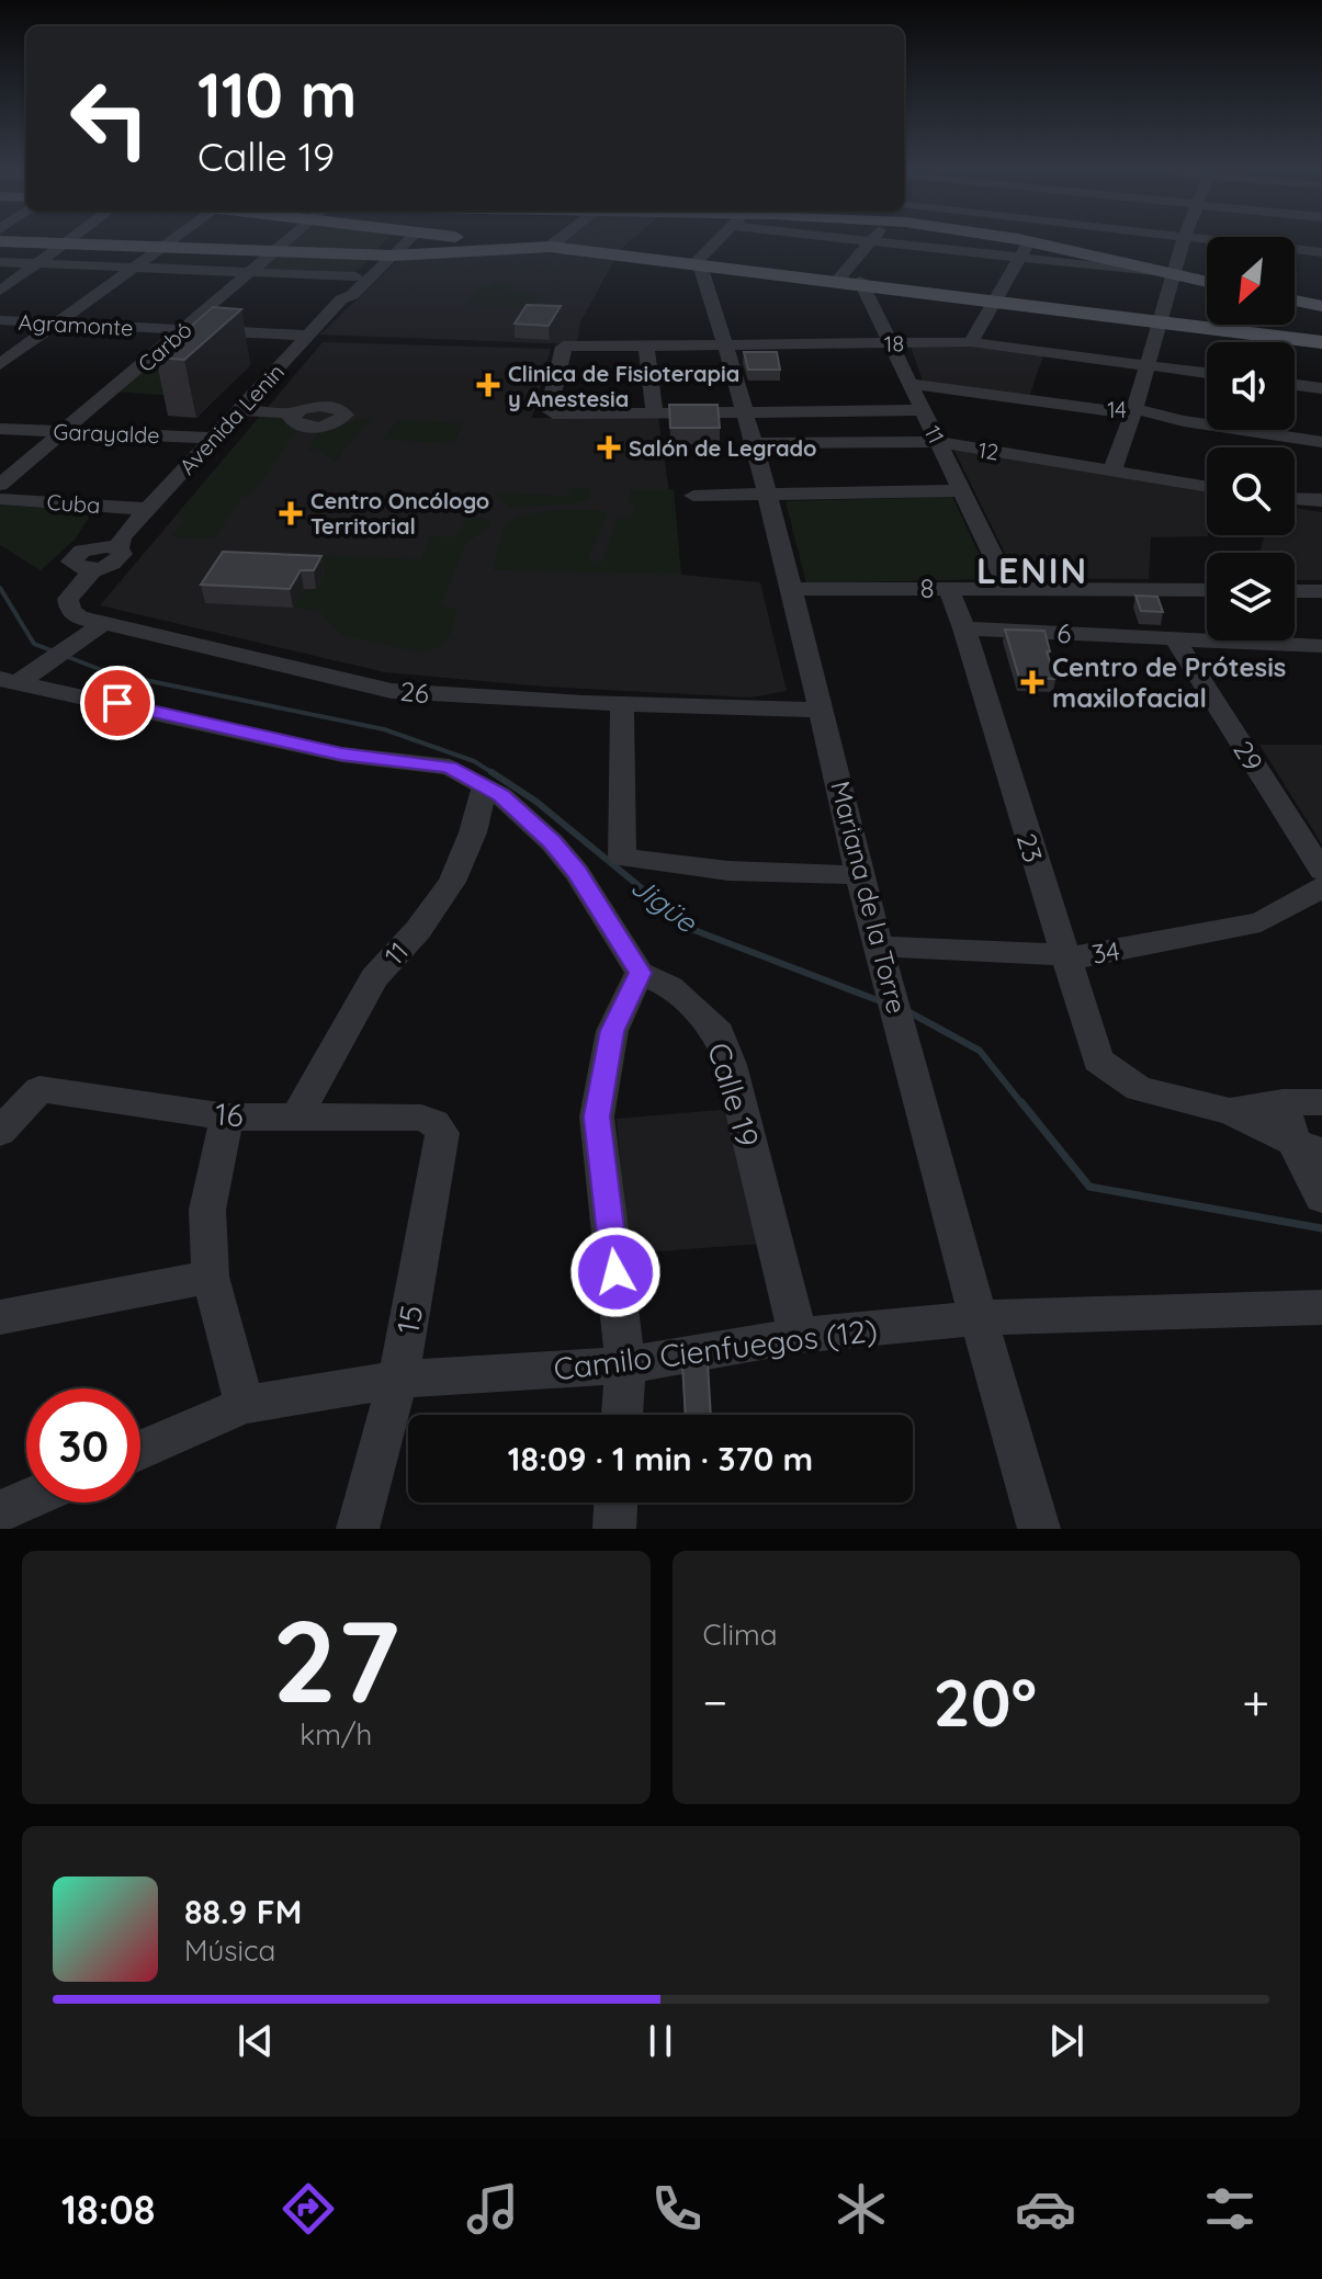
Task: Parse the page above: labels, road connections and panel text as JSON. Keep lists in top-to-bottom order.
{
  "streets": {
    "street": [
      "Agramonte",
      "18",
      "Carbó",
      "14",
      "Avenida Lenin",
      "Garayalde",
      "11",
      "12",
      "Cuba",
      "8",
      "6",
      "26",
      "29",
      "23",
      "Mariana de la Torre",
      "34",
      "Calle 19",
      "16",
      "15",
      "Camilo Cienfuegos (12)"
    ]
  },
  "crossings": [
    ["Agramonte", "Carbó"],
    ["Agramonte", "Avenida Lenin"],
    ["18", "11"],
    ["18", "Mariana de la Torre"],
    ["Carbó", "Garayalde"],
    ["14", "11"],
    ["Avenida Lenin", "Garayalde"],
    ["Avenida Lenin", "Cuba"],
    ["Avenida Lenin", "26"],
    ["11", "12"],
    ["11", "8"],
    ["11", "Calle 19"],
    ["11", "16"],
    ["12", "Mariana de la Torre"],
    ["8", "23"],
    ["8", "Mariana de la Torre"],
    ["6", "29"],
    ["6", "23"],
    ["26", "Mariana de la Torre"],
    ["23", "34"],
    ["Mariana de la Torre", "34"],
    ["Mariana de la Torre", "Camilo Cienfuegos (12)"],
    ["Calle 19", "Camilo Cienfuegos (12)"],
    ["16", "15"],
    ["15", "Camilo Cienfuegos (12)"]
  ],
  "districts": ["LENIN"],
  "water": ["Jigüe"],
  "places": {
    "health": [
      "Clinica de Fisioterapia y Anestesia",
      "Salón de Legrado",
      "Centro Oncólogo Territorial",
      "Centro de Prótesis maxilofacial"
    ]
  },
  "north": "bottom left",
  "page": {
    "turn": ["110 m", "Calle 19"],
    "limit": "30",
    "trip": "18:09 · 1 min · 370 m",
    "tile": [
      ["27", "km/h"],
      "Clima"
    ],
    "heat": ["−", "20°", "+"],
    "song": ["88.9 FM", "Música"],
    "tabs": "18:08"
  }
}
